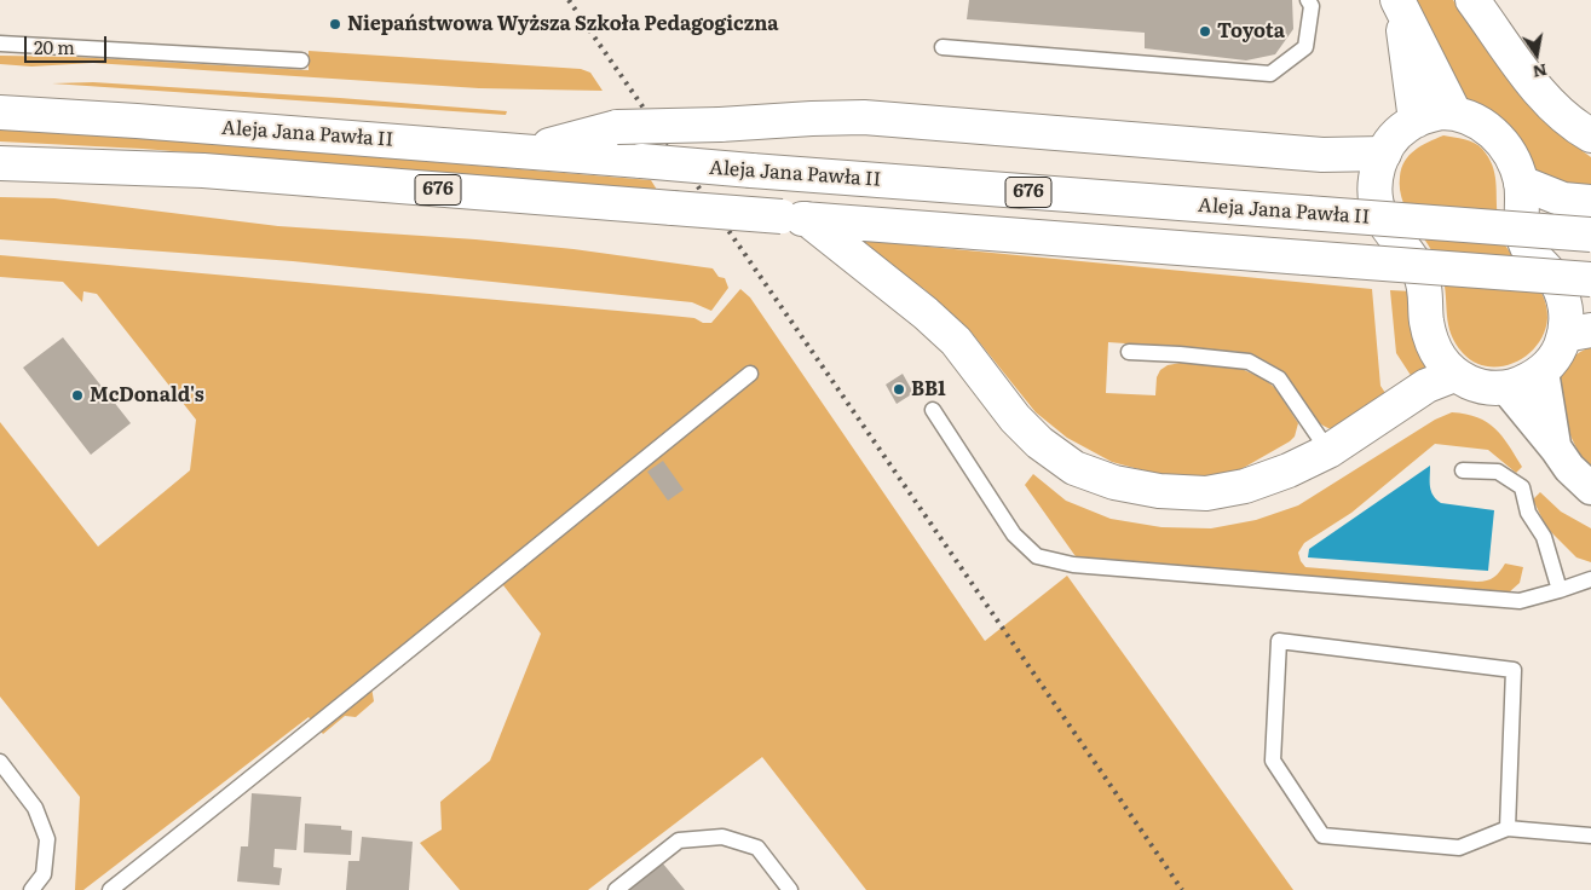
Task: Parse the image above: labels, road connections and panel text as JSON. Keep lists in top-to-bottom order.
{
  "streets": {
    "main road": ["Aleja Jana Pawła II", "676"]
  },
  "places": [
    "Niepaństwowa Wyższa Szkoła Pedagogiczna",
    "Toyota",
    "BB1",
    "McDonald's"
  ],
  "scale_bar": "20 m",
  "north": "bottom"
}
